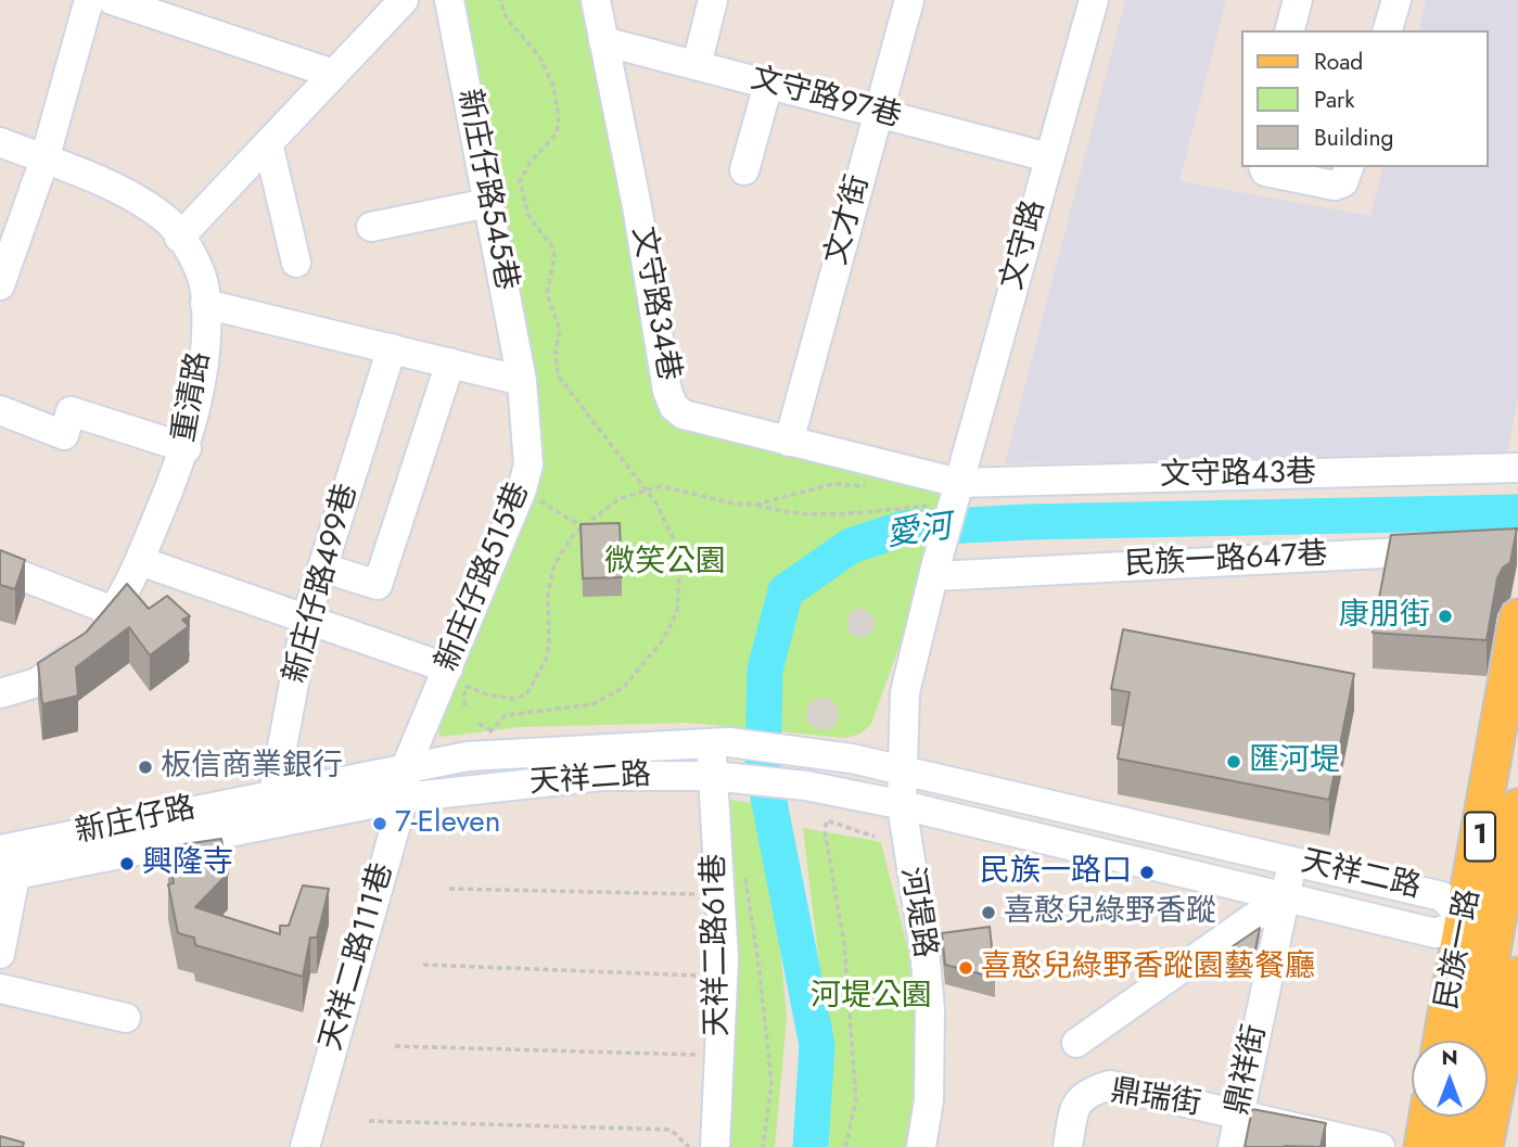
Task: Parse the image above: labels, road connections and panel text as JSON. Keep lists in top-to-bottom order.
{
  "streets": {
    "main road": ["1", "民族一路"],
    "street": [
      "文守路97巷",
      "新庄仔路545巷",
      "文才街",
      "文守路",
      "文守路34巷",
      "重清路",
      "文守路43巷",
      "民族一路647巷",
      "新庄仔路515巷",
      "新庄仔路499巷",
      "天祥二路",
      "新庄仔路",
      "河堤路",
      "天祥二路61巷",
      "天祥二路111巷",
      "鼎祥街",
      "鼎瑞街"
    ]
  },
  "crossings": [
    ["文守路97巷", "文才街"],
    ["文守路97巷", "文守路"],
    ["文守路97巷", "文守路34巷"],
    ["新庄仔路545巷", "新庄仔路515巷"],
    ["文才街", "文守路34巷"],
    ["文守路", "文守路34巷"],
    ["文守路", "文守路43巷"],
    ["文守路", "民族一路647巷"],
    ["文守路34巷", "文守路43巷"],
    ["新庄仔路515巷", "天祥二路"],
    ["新庄仔路515巷", "新庄仔路"],
    ["新庄仔路515巷", "天祥二路111巷"],
    ["新庄仔路499巷", "新庄仔路"],
    ["天祥二路", "新庄仔路"],
    ["天祥二路", "河堤路"],
    ["天祥二路", "天祥二路61巷"],
    ["天祥二路", "民族一路"],
    ["天祥二路", "天祥二路111巷"],
    ["天祥二路", "鼎祥街"],
    ["新庄仔路", "天祥二路111巷"],
    ["鼎祥街", "鼎瑞街"]
  ],
  "water": ["愛河"],
  "parks": ["微笑公園", "河堤公園"],
  "places": [
    "康朋街",
    "匯河堤",
    "板信商業銀行",
    "7-Eleven",
    "興隆寺",
    "民族一路口",
    "喜憨兒綠野香蹤",
    "喜憨兒綠野香蹤園藝餐廳"
  ],
  "legend": ["Road", "Park", "Building"],
  "north": "top"
}
